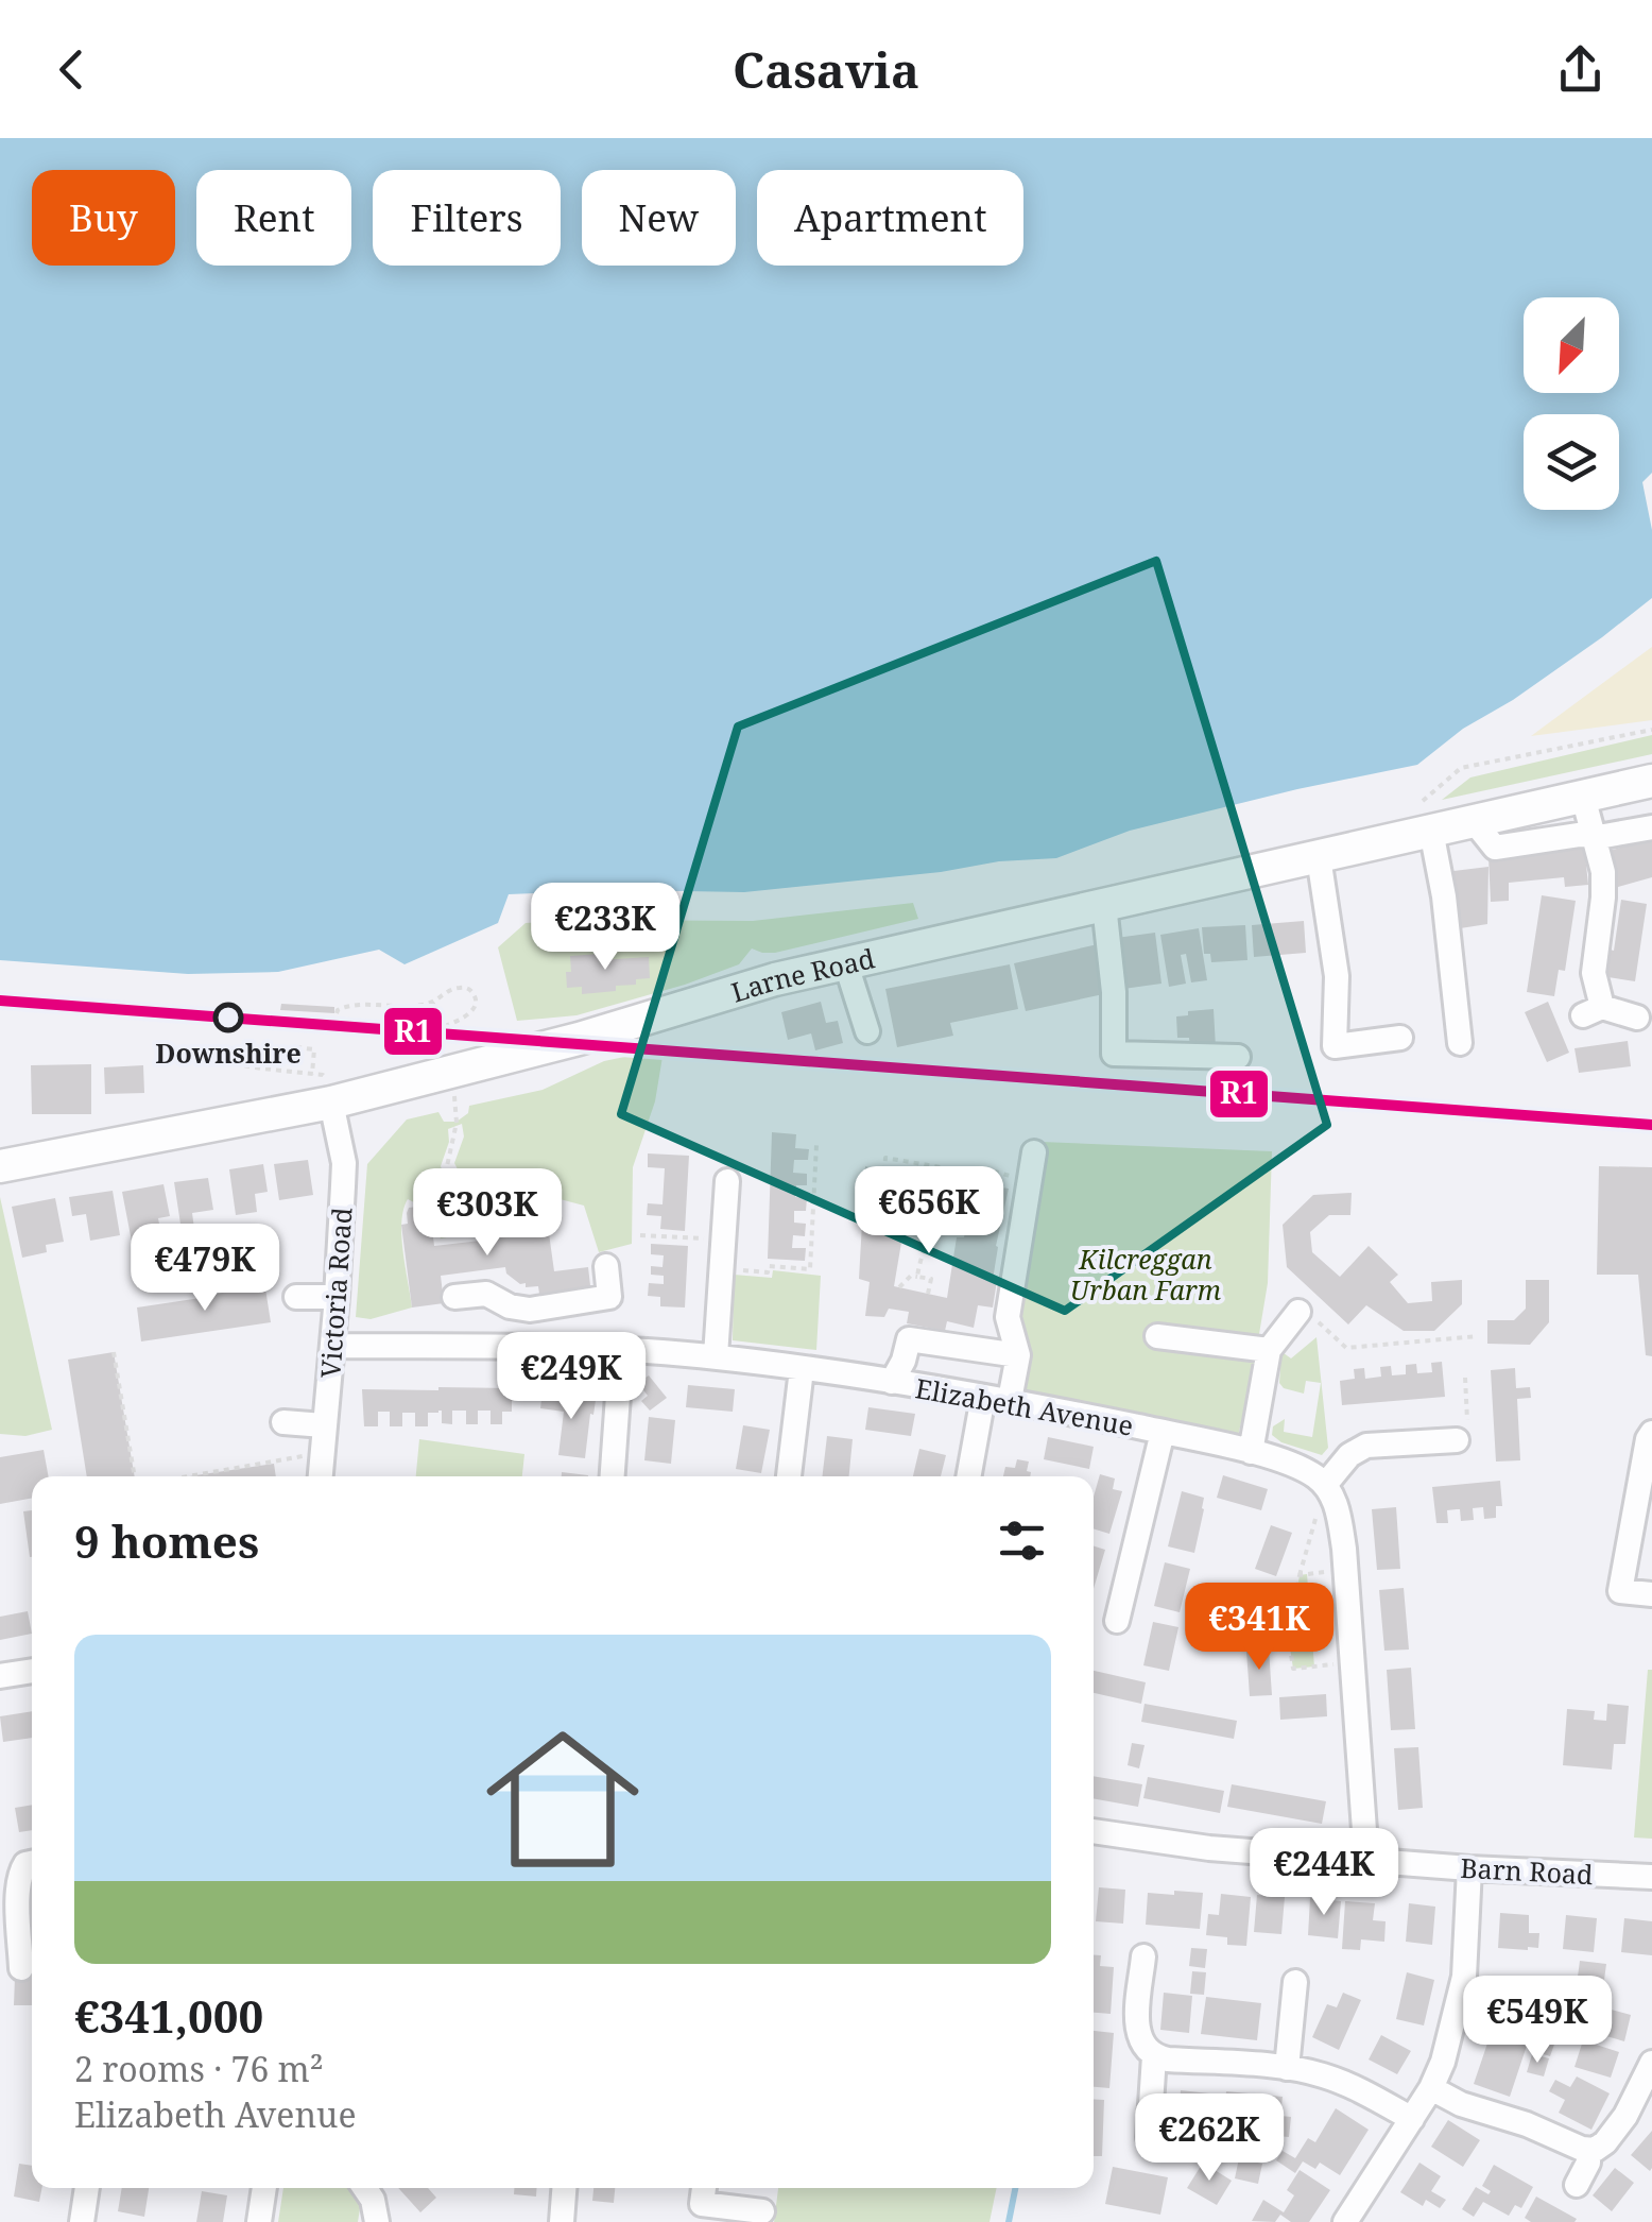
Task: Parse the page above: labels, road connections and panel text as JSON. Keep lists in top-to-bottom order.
{
  "streets": {
    "main road": ["Larne Road"],
    "street": ["Victoria Road", "Elizabeth Avenue", "Barn Road"]
  },
  "crossings": [
    ["Larne Road", "Victoria Road"],
    ["Victoria Road", "Elizabeth Avenue"]
  ],
  "parks": ["Kilcreggan Urban Farm"],
  "places": ["Downshire"],
  "lines": ["transit line R1"],
  "north": "bottom left",
  "page": {
    "header": "Casavia",
    "chip": [
      "Buy",
      "Rent",
      "Filters",
      "New",
      "Apartment"
    ],
    "price": [
      "€233K",
      "€656K",
      "€303K",
      "€479K",
      "€249K",
      "€341K",
      "€244K",
      "€549K",
      "€262K"
    ],
    "heading": "9 homes",
    "list": [
      {
        "name": "€341,000",
        "note": "2 rooms · 76 m² · Elizabeth Avenue"
      }
    ]
  }
}
